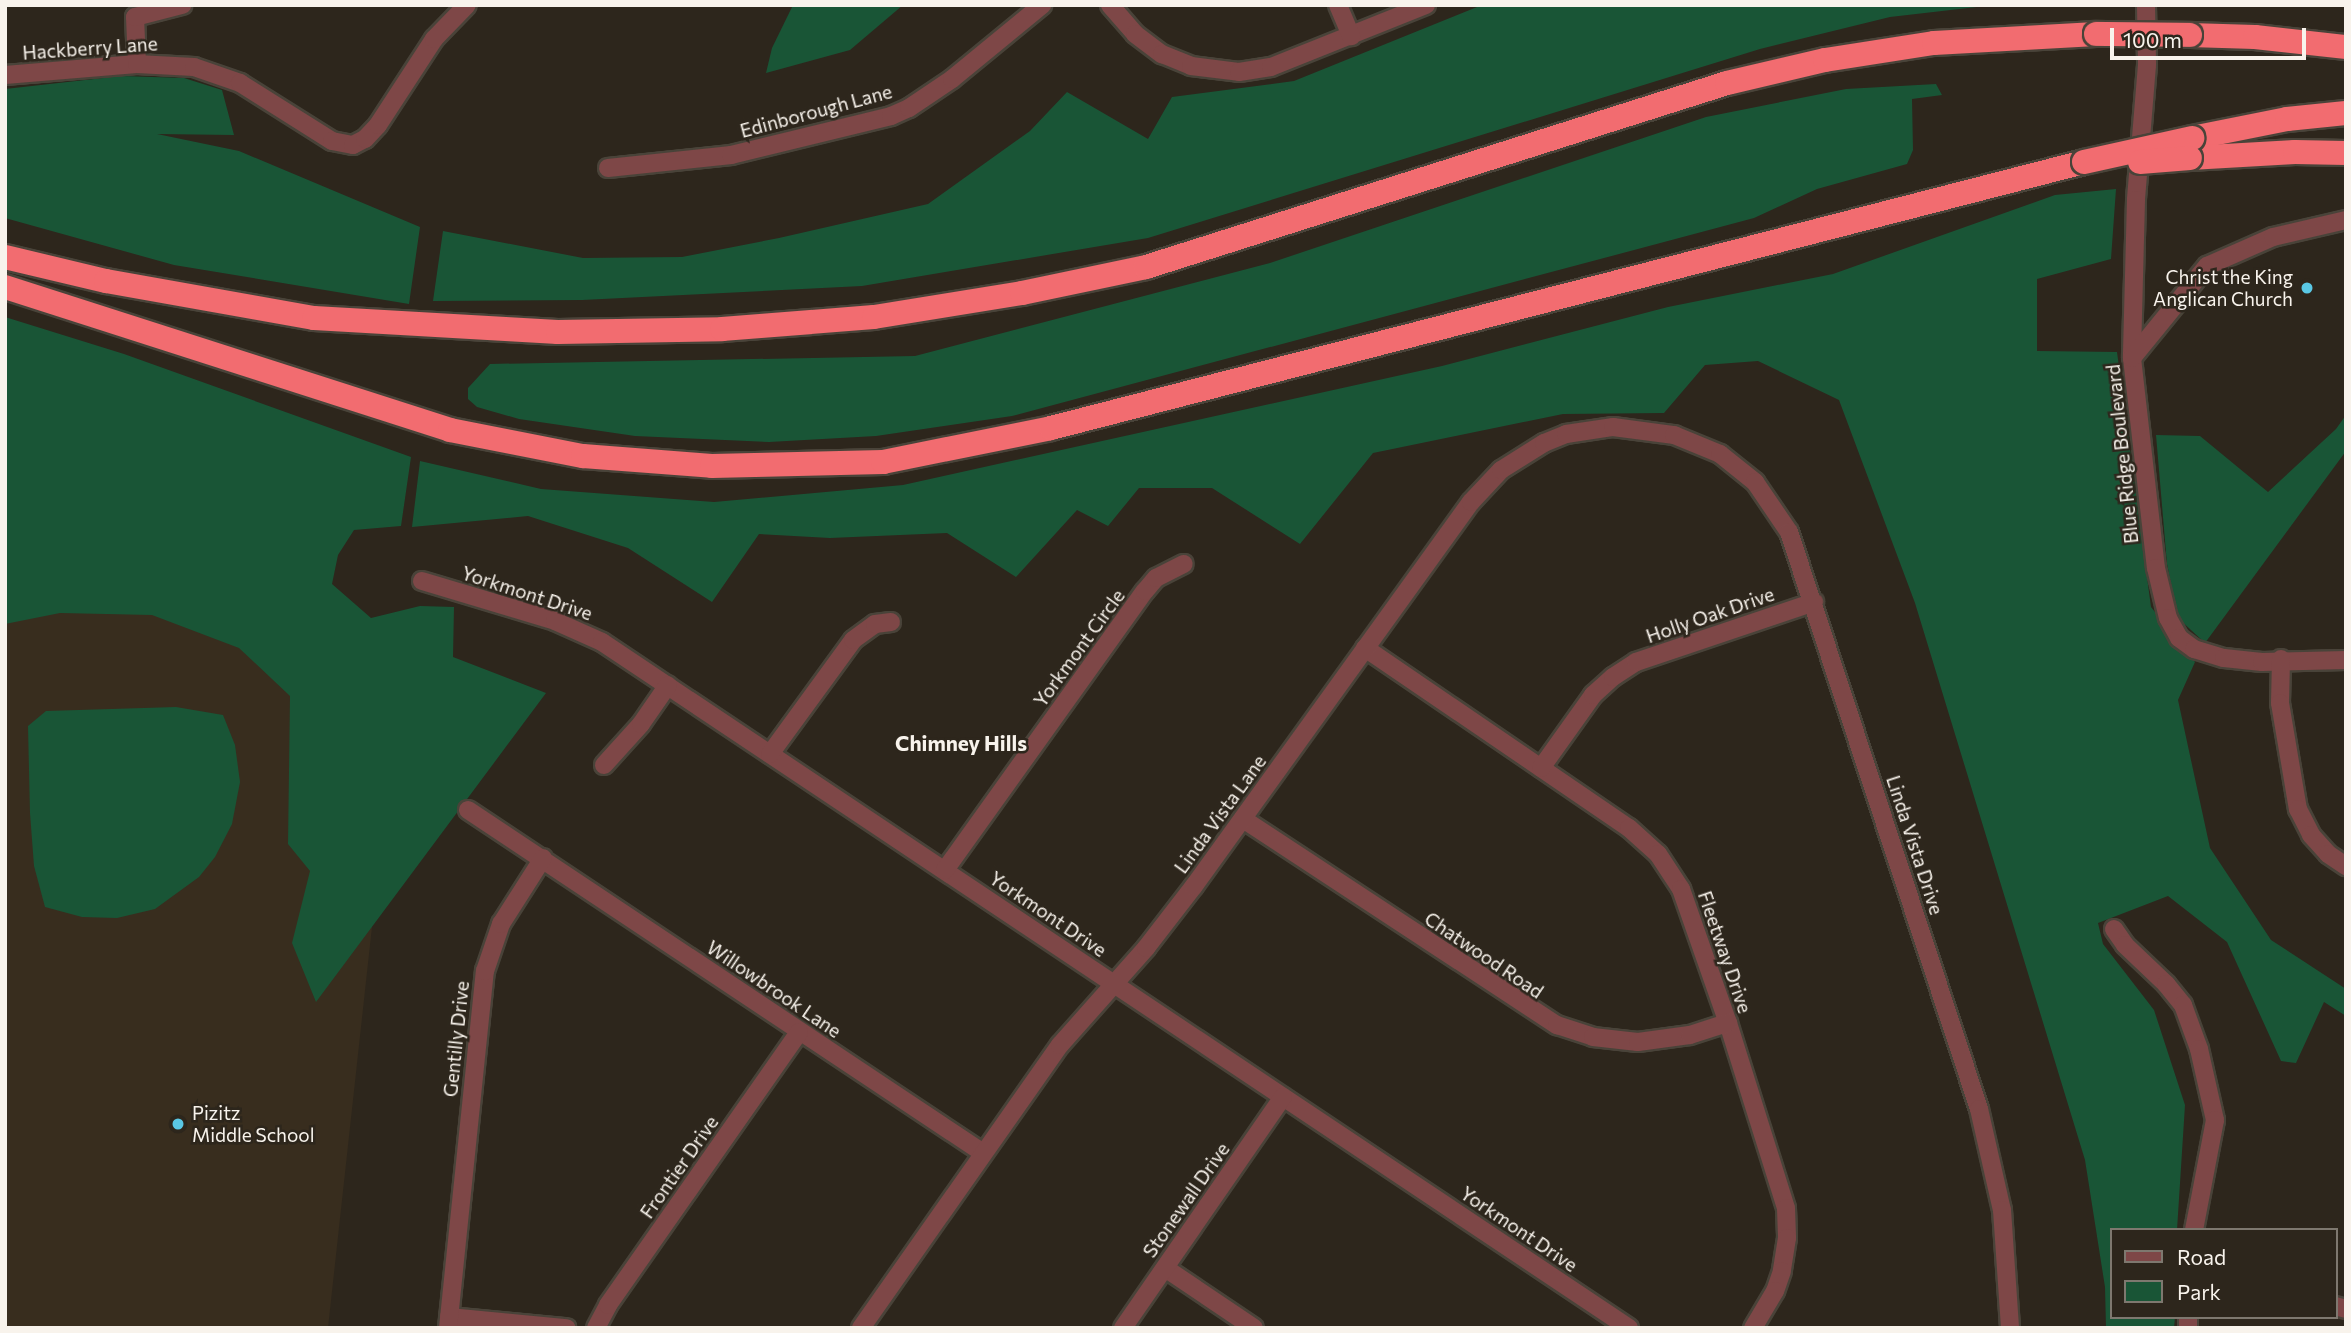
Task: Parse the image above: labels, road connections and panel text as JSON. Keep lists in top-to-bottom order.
{
  "streets": {
    "street": [
      "Hackberry Lane",
      "Edinborough Lane",
      "Blue Ridge Boulevard",
      "Yorkmont Drive",
      "Holly Oak Drive",
      "Yorkmont Circle",
      "Linda Vista Lane",
      "Linda Vista Drive",
      "Fleetway Drive",
      "Chatwood Road",
      "Willowbrook Lane",
      "Gentilly Drive",
      "Frontier Drive",
      "Stonewall Drive"
    ]
  },
  "crossings": [
    ["Yorkmont Drive", "Yorkmont Circle"],
    ["Yorkmont Drive", "Linda Vista Lane"],
    ["Yorkmont Drive", "Stonewall Drive"],
    ["Holly Oak Drive", "Linda Vista Drive"],
    ["Holly Oak Drive", "Fleetway Drive"],
    ["Linda Vista Lane", "Linda Vista Drive"],
    ["Linda Vista Lane", "Fleetway Drive"],
    ["Linda Vista Lane", "Chatwood Road"],
    ["Linda Vista Lane", "Willowbrook Lane"],
    ["Fleetway Drive", "Chatwood Road"],
    ["Willowbrook Lane", "Gentilly Drive"],
    ["Willowbrook Lane", "Frontier Drive"]
  ],
  "districts": ["Chimney Hills"],
  "places": ["Christ the King Anglican Church", "Pizitz Middle School"],
  "legend": ["Road", "Park"],
  "scale_bar": "100 m"
}
